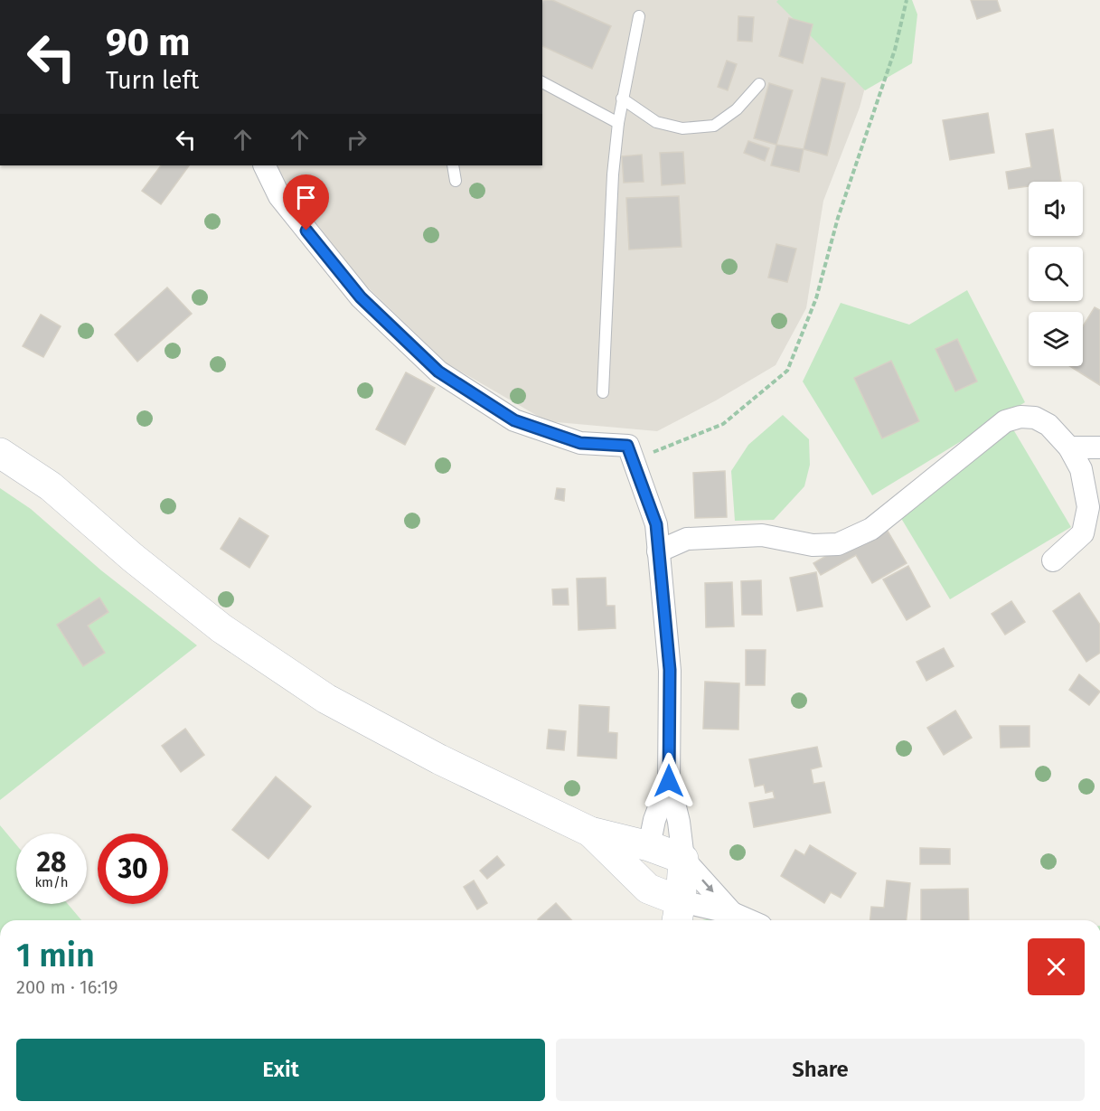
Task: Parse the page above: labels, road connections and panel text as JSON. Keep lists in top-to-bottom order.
{
  "page": {
    "turn": ["90 m", "Turn left"],
    "speed": "28 km/h",
    "limit": "30",
    "heading": ["1 min", "200 m · 16:19"],
    "buttons": ["Exit", "Share"]
  }
}
